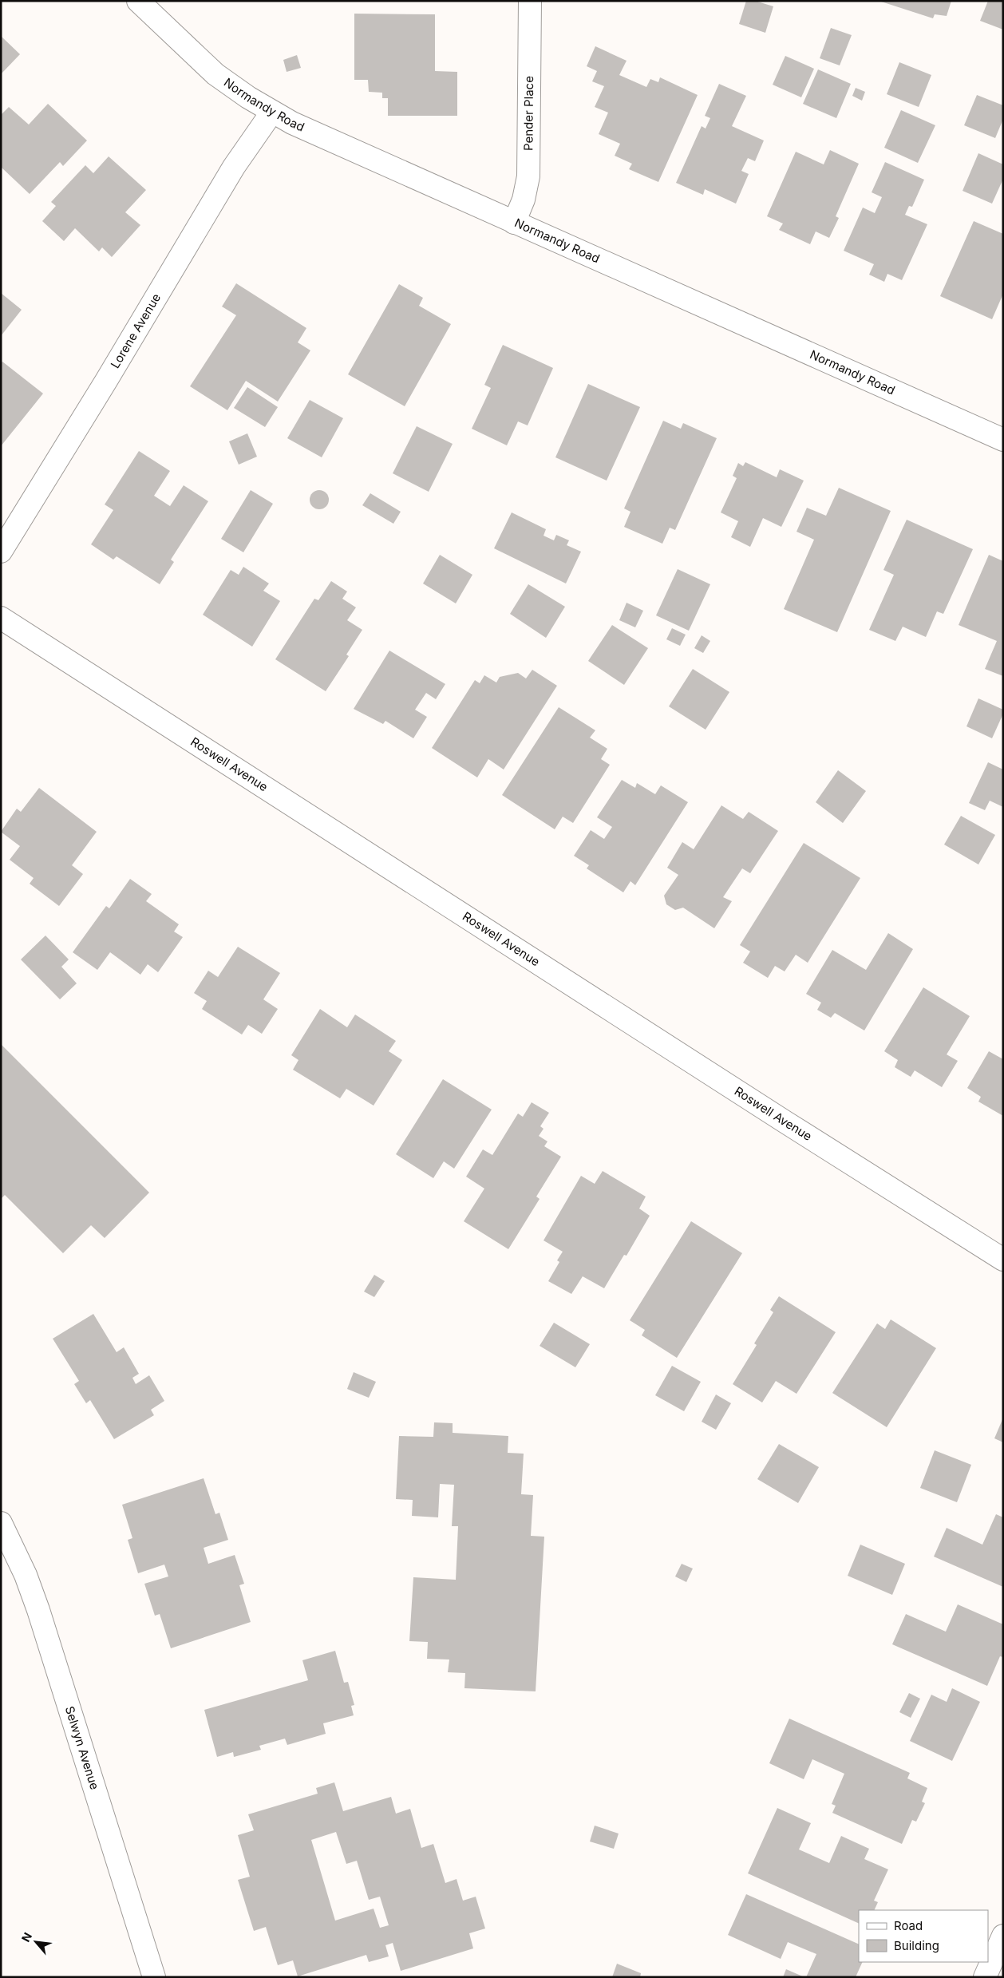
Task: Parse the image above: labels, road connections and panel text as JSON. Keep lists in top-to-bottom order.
{
  "streets": {
    "street": [
      "Normandy Road",
      "Pender Place",
      "Lorene Avenue",
      "Roswell Avenue",
      "Selwyn Avenue"
    ]
  },
  "crossings": [
    ["Normandy Road", "Pender Place"],
    ["Normandy Road", "Lorene Avenue"]
  ],
  "legend": ["Road", "Building"],
  "north": "top left"
}
